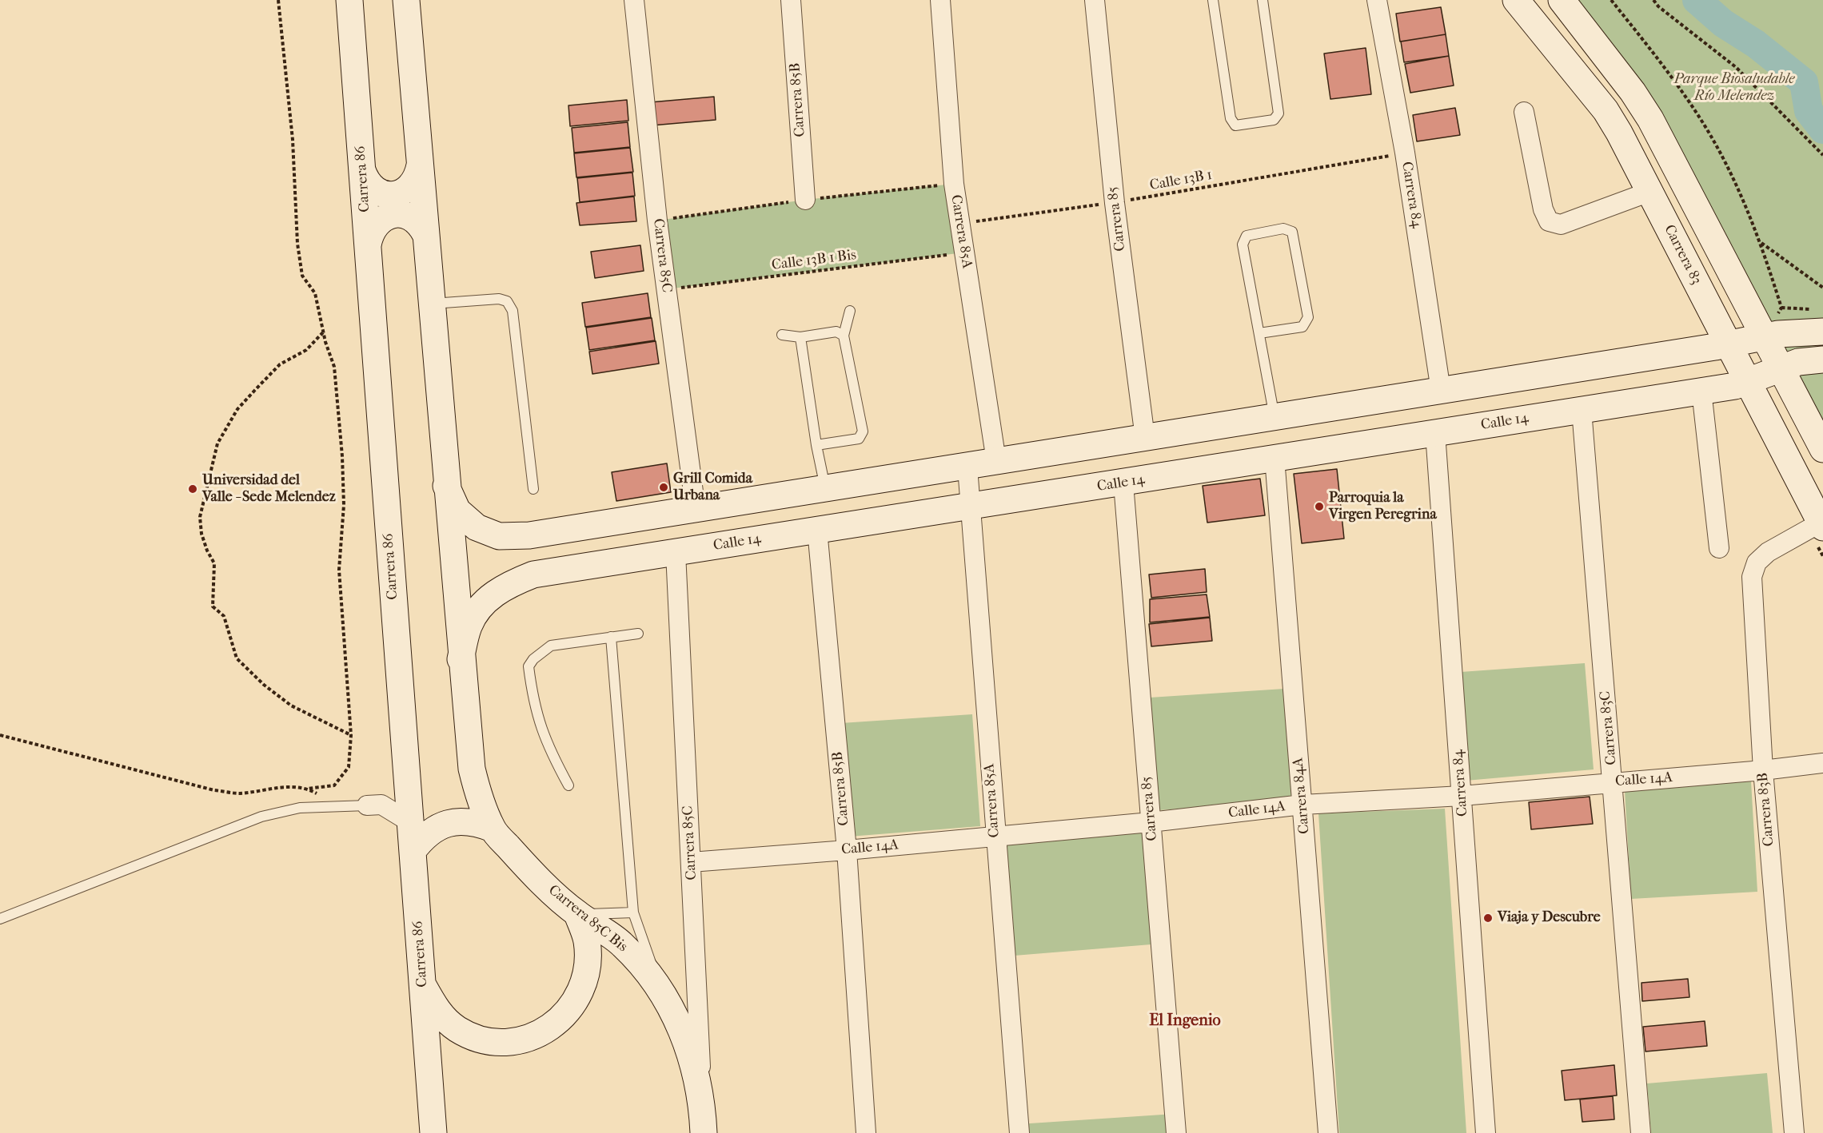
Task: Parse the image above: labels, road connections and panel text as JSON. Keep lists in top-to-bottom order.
{
  "streets": {
    "street": [
      "Carrera 85B",
      "Carrera 86",
      "Carrera 84",
      "Carrera 85",
      "Carrera 85A",
      "Carrera 83",
      "Carrera 85C",
      "Calle 14",
      "Carrera 83C",
      "Calle 14A",
      "Carrera 84A",
      "Carrera 83B",
      "Carrera 85C Bis"
    ],
    "path": ["Calle 13B 1", "Calle 13B 1 Bis"]
  },
  "crossings": [
    ["Carrera 85B", "Calle 14"],
    ["Carrera 85B", "Calle 14A"],
    ["Calle 13B 1", "Carrera 84"],
    ["Calle 13B 1", "Carrera 85"],
    ["Calle 13B 1", "Carrera 85A"],
    ["Carrera 84", "Calle 14"],
    ["Carrera 84", "Calle 14A"],
    ["Carrera 85", "Calle 14"],
    ["Carrera 85", "Calle 14A"],
    ["Carrera 85A", "Calle 13B 1 Bis"],
    ["Carrera 85A", "Calle 14"],
    ["Carrera 85A", "Calle 14A"],
    ["Carrera 83", "Calle 14"],
    ["Carrera 83", "Carrera 83B"],
    ["Carrera 85C", "Calle 13B 1 Bis"],
    ["Carrera 85C", "Calle 14"],
    ["Carrera 85C", "Calle 14A"],
    ["Carrera 85C", "Carrera 85C Bis"],
    ["Calle 14", "Carrera 83C"],
    ["Calle 14", "Carrera 84A"],
    ["Calle 14", "Carrera 85C Bis"],
    ["Carrera 83C", "Calle 14A"],
    ["Calle 14A", "Carrera 84A"],
    ["Calle 14A", "Carrera 83B"]
  ],
  "districts": ["El Ingenio"],
  "parks": ["Parque Biosaludable Río Melendez"],
  "places": [
    "Grill Comida Urbana",
    "Universidad del Valle - Sede Melendez",
    "Parroquia la Virgen Peregrina",
    "Viaja y Descubre"
  ]
}
